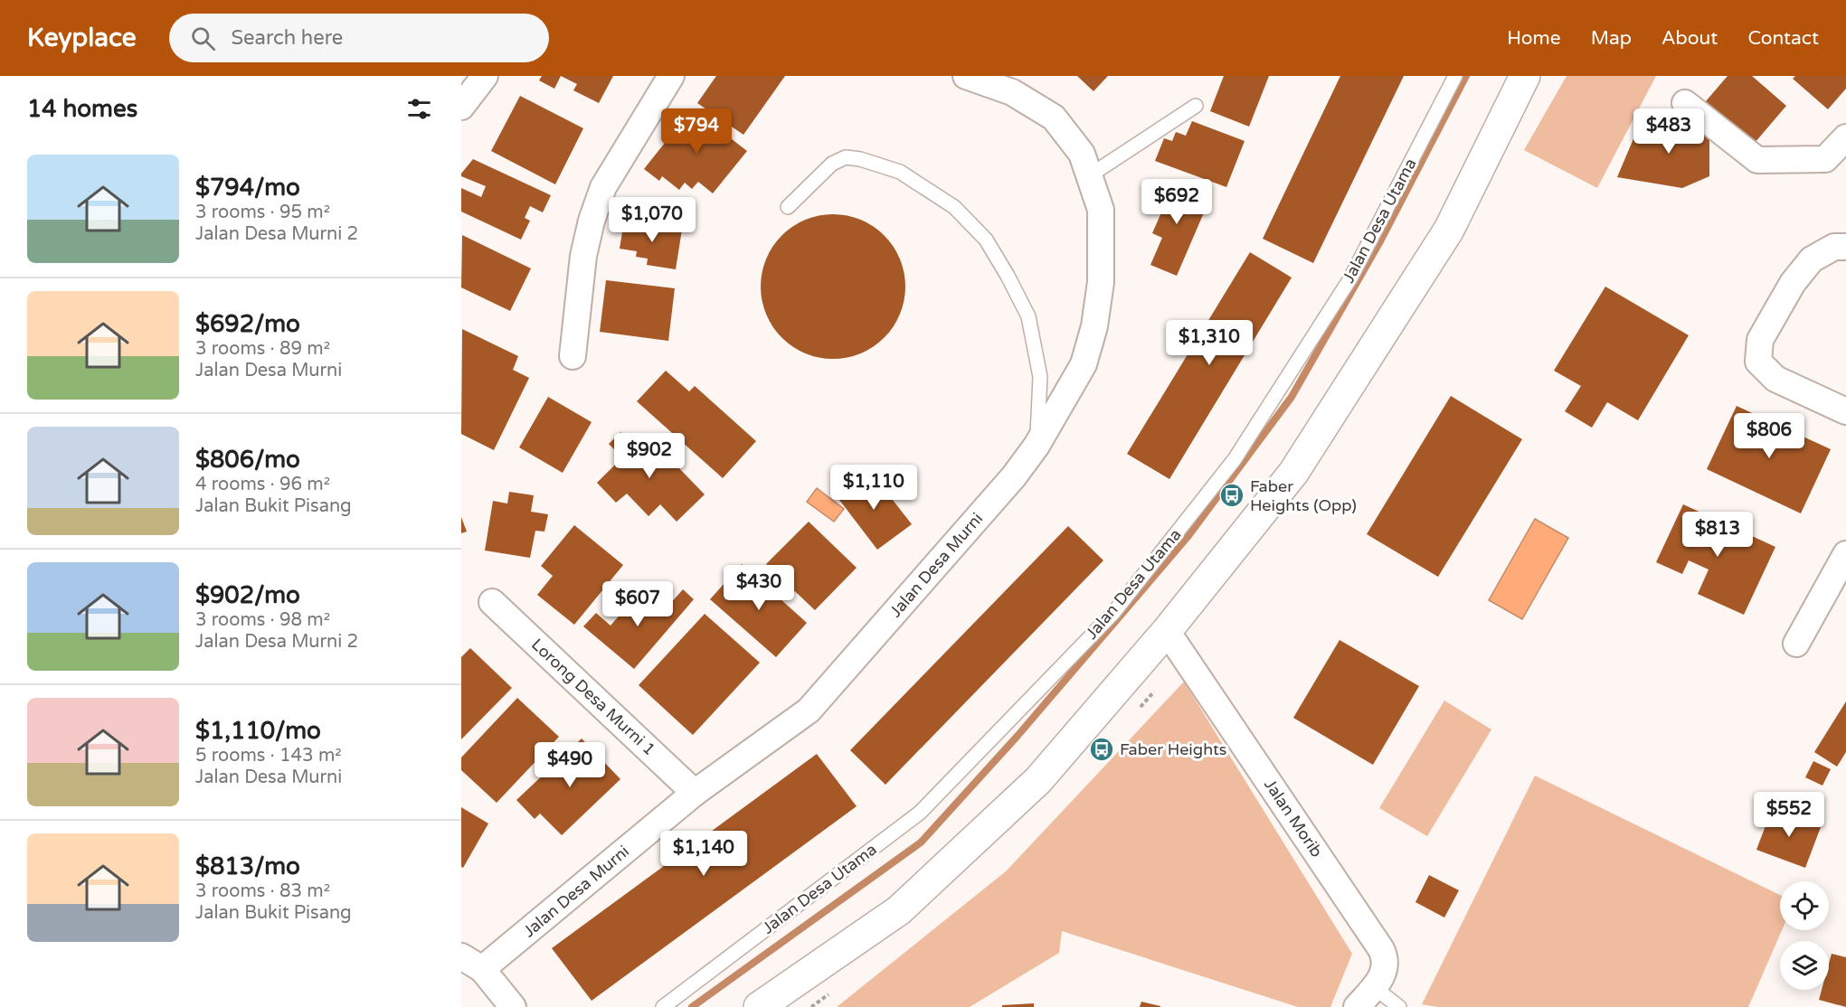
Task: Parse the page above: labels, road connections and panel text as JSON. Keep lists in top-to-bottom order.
{
  "streets": {
    "street": ["Jalan Desa Murni", "Lorong Desa Murni 1", "Jalan Morib"],
    "lane": ["Jalan Desa Utama"]
  },
  "crossings": [
    ["Jalan Desa Murni", "Lorong Desa Murni 1"]
  ],
  "places": {
    "bus stop": ["Faber Heights (Opp)", "Faber Heights"]
  },
  "page": {
    "header": "Keyplace",
    "search": "Search here",
    "nav": [
      "Home",
      "Map",
      "About",
      "Contact"
    ],
    "heading": "14 homes",
    "price": [
      "$794",
      "$483",
      "$692",
      "$1,070",
      "$1,310",
      "$806",
      "$902",
      "$1,110",
      "$813",
      "$430",
      "$607",
      "$490",
      "$552",
      "$1,140"
    ],
    "list": [
      {
        "name": "$794/mo",
        "note": "3 rooms · 95 m² · Jalan Desa Murni 2"
      },
      {
        "name": "$692/mo",
        "note": "3 rooms · 89 m² · Jalan Desa Murni"
      },
      {
        "name": "$806/mo",
        "note": "4 rooms · 96 m² · Jalan Bukit Pisang"
      },
      {
        "name": "$902/mo",
        "note": "3 rooms · 98 m² · Jalan Desa Murni 2"
      },
      {
        "name": "$1,110/mo",
        "note": "5 rooms · 143 m² · Jalan Desa Murni"
      },
      {
        "name": "$813/mo",
        "note": "3 rooms · 83 m² · Jalan Bukit Pisang"
      }
    ]
  }
}
